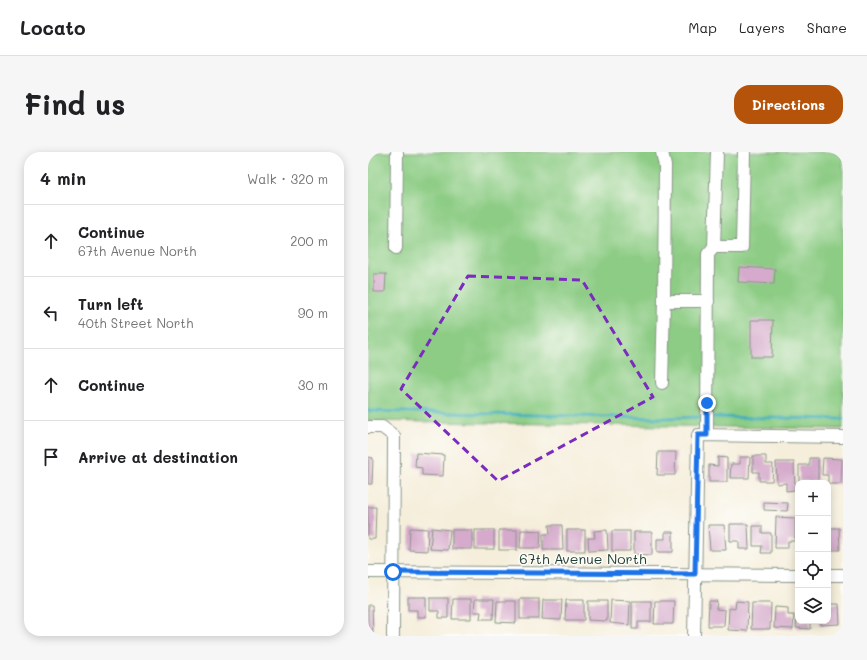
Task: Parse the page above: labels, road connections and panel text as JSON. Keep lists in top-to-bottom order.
{
  "streets": {
    "street": ["67th Avenue North"]
  },
  "page": {
    "header": "Locato",
    "nav": ["Map", "Layers", "Share"],
    "buttons": "Directions",
    "title": "Find us",
    "heading": ["4 min", "Walk · 320 m"],
    "list": [
      ["Continue", "67th Avenue North", "200 m"],
      ["Turn left", "40th Street North", "90 m"],
      ["Continue", "30 m"],
      "Arrive at destination"
    ],
    "map_buttons": ["+", "−"]
  }
}
